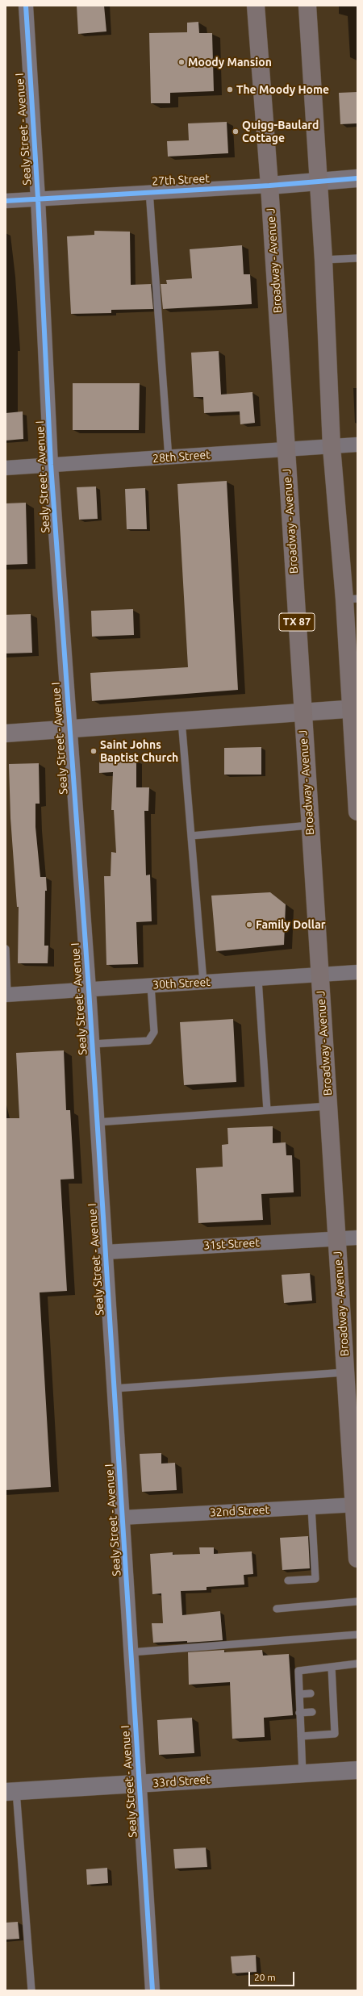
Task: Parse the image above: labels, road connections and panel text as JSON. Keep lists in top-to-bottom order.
{
  "streets": {
    "main road": ["Broadway - Avenue J", "TX 87"],
    "street": [
      "Sealy Street - Avenue I",
      "27th Street",
      "28th Street",
      "30th Street",
      "31st Street",
      "32nd Street",
      "33rd Street"
    ]
  },
  "crossings": [
    ["Sealy Street - Avenue I", "27th Street"],
    ["Sealy Street - Avenue I", "28th Street"],
    ["Sealy Street - Avenue I", "30th Street"],
    ["Sealy Street - Avenue I", "31st Street"],
    ["Sealy Street - Avenue I", "32nd Street"],
    ["Sealy Street - Avenue I", "33rd Street"],
    ["27th Street", "Broadway - Avenue J"],
    ["Broadway - Avenue J", "28th Street"],
    ["Broadway - Avenue J", "30th Street"],
    ["Broadway - Avenue J", "31st Street"],
    ["Broadway - Avenue J", "32nd Street"]
  ],
  "places": [
    "Moody Mansion",
    "The Moody Home",
    "Quigg-Baulard Cottage",
    "Saint Johns Baptist Church",
    "Family Dollar"
  ],
  "scale_bar": "20 m"
}
